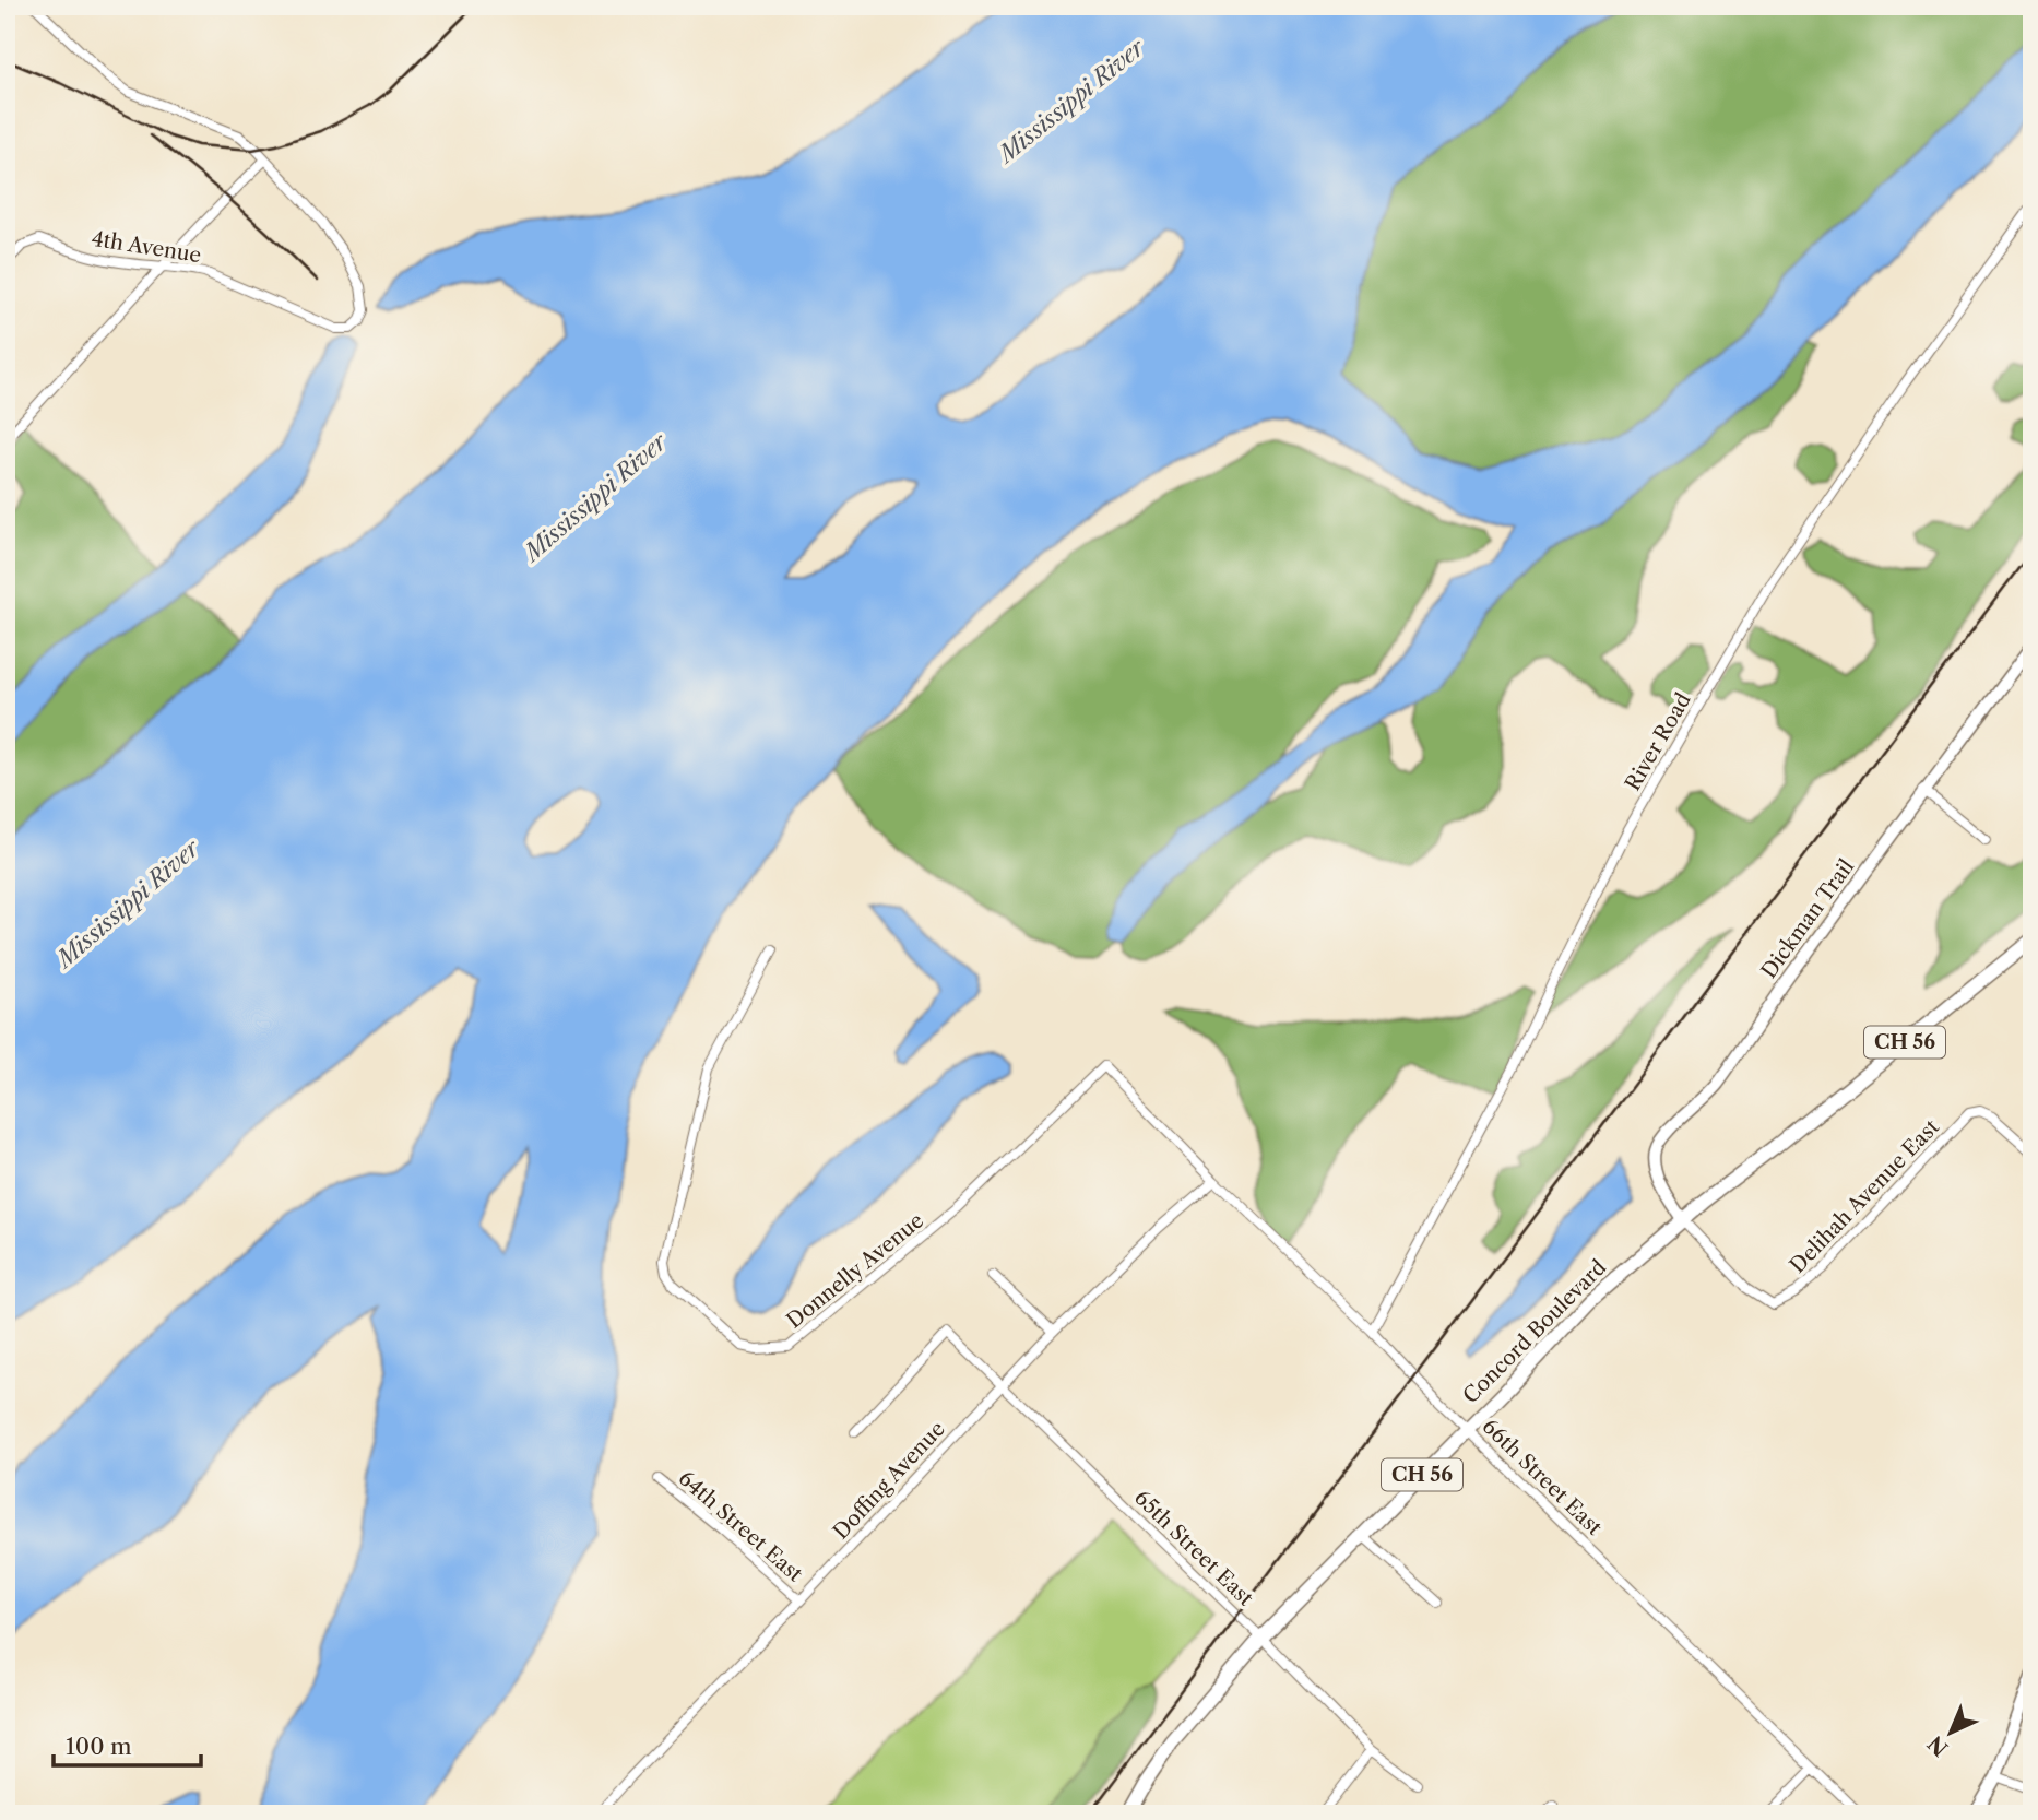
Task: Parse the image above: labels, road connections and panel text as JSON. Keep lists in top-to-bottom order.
{
  "streets": {
    "main road": ["CH 56", "Concord Boulevard"],
    "street": [
      "4th Avenue",
      "River Road",
      "Dickman Trail",
      "Delihah Avenue East",
      "Donnelly Avenue",
      "66th Street East",
      "Doffing Avenue",
      "64th Street East",
      "65th Street East"
    ]
  },
  "crossings": [
    ["River Road", "66th Street East"],
    ["Dickman Trail", "Delihah Avenue East"],
    ["Dickman Trail", "Concord Boulevard"],
    ["Delihah Avenue East", "Concord Boulevard"],
    ["Donnelly Avenue", "66th Street East"],
    ["Concord Boulevard", "66th Street East"],
    ["Concord Boulevard", "65th Street East"],
    ["66th Street East", "Doffing Avenue"],
    ["Doffing Avenue", "64th Street East"],
    ["Doffing Avenue", "65th Street East"]
  ],
  "water": ["Mississippi River"],
  "scale_bar": "100 m",
  "north": "bottom left"
}
